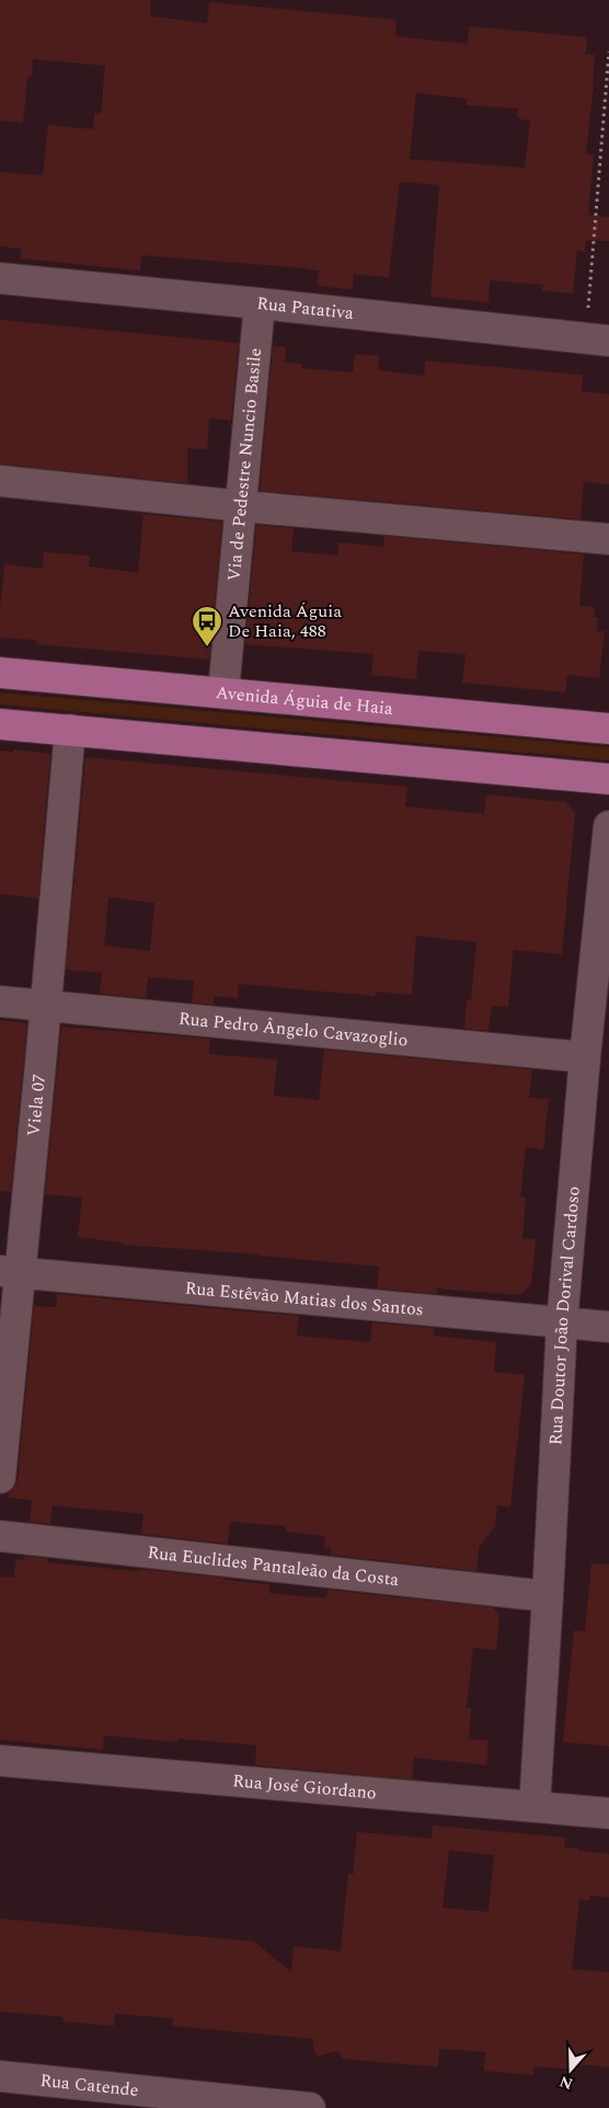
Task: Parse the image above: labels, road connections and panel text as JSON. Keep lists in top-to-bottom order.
{
  "streets": {
    "main road": ["Avenida Águia de Haia"],
    "street": [
      "Rua Patativa",
      "Via de Pedestre Nuncio Basile",
      "Rua Pedro Ângelo Cavazoglio",
      "Viela 07",
      "Rua Estêvão Matias dos Santos",
      "Rua Doutor João Dorival Cardoso",
      "Rua Euclides Pantaleão da Costa",
      "Rua José Giordano",
      "Rua Catende"
    ]
  },
  "crossings": [
    ["Rua Patativa", "Via de Pedestre Nuncio Basile"],
    ["Via de Pedestre Nuncio Basile", "Avenida Águia de Haia"],
    ["Rua Pedro Ângelo Cavazoglio", "Viela 07"],
    ["Rua Pedro Ângelo Cavazoglio", "Rua Doutor João Dorival Cardoso"],
    ["Viela 07", "Rua Estêvão Matias dos Santos"],
    ["Rua Estêvão Matias dos Santos", "Rua Doutor João Dorival Cardoso"],
    ["Rua Doutor João Dorival Cardoso", "Rua Euclides Pantaleão da Costa"],
    ["Rua Doutor João Dorival Cardoso", "Rua José Giordano"]
  ],
  "places": {
    "bus stop": ["Avenida Águia De Haia, 488"]
  },
  "north": "bottom"
}
